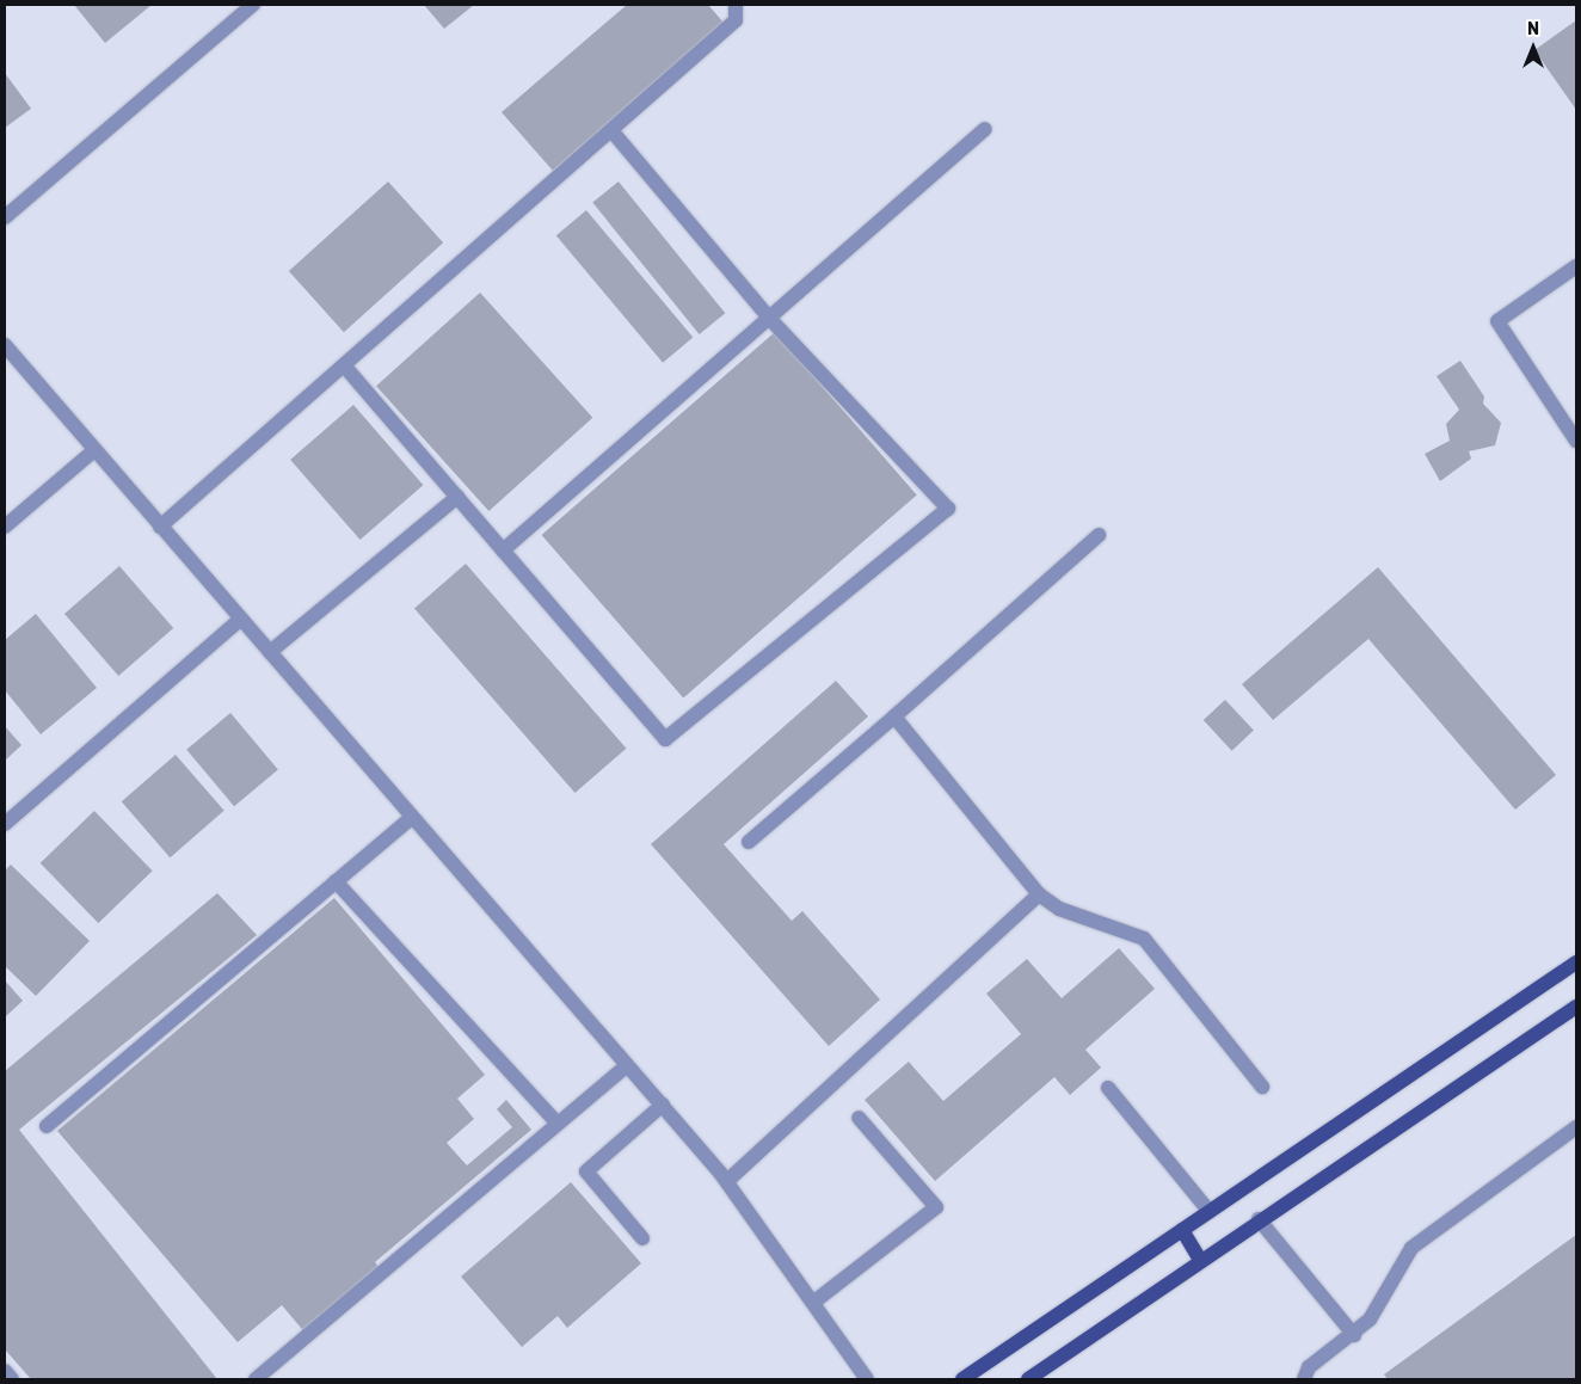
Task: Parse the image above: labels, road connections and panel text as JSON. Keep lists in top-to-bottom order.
{
  "north": "top"
}
